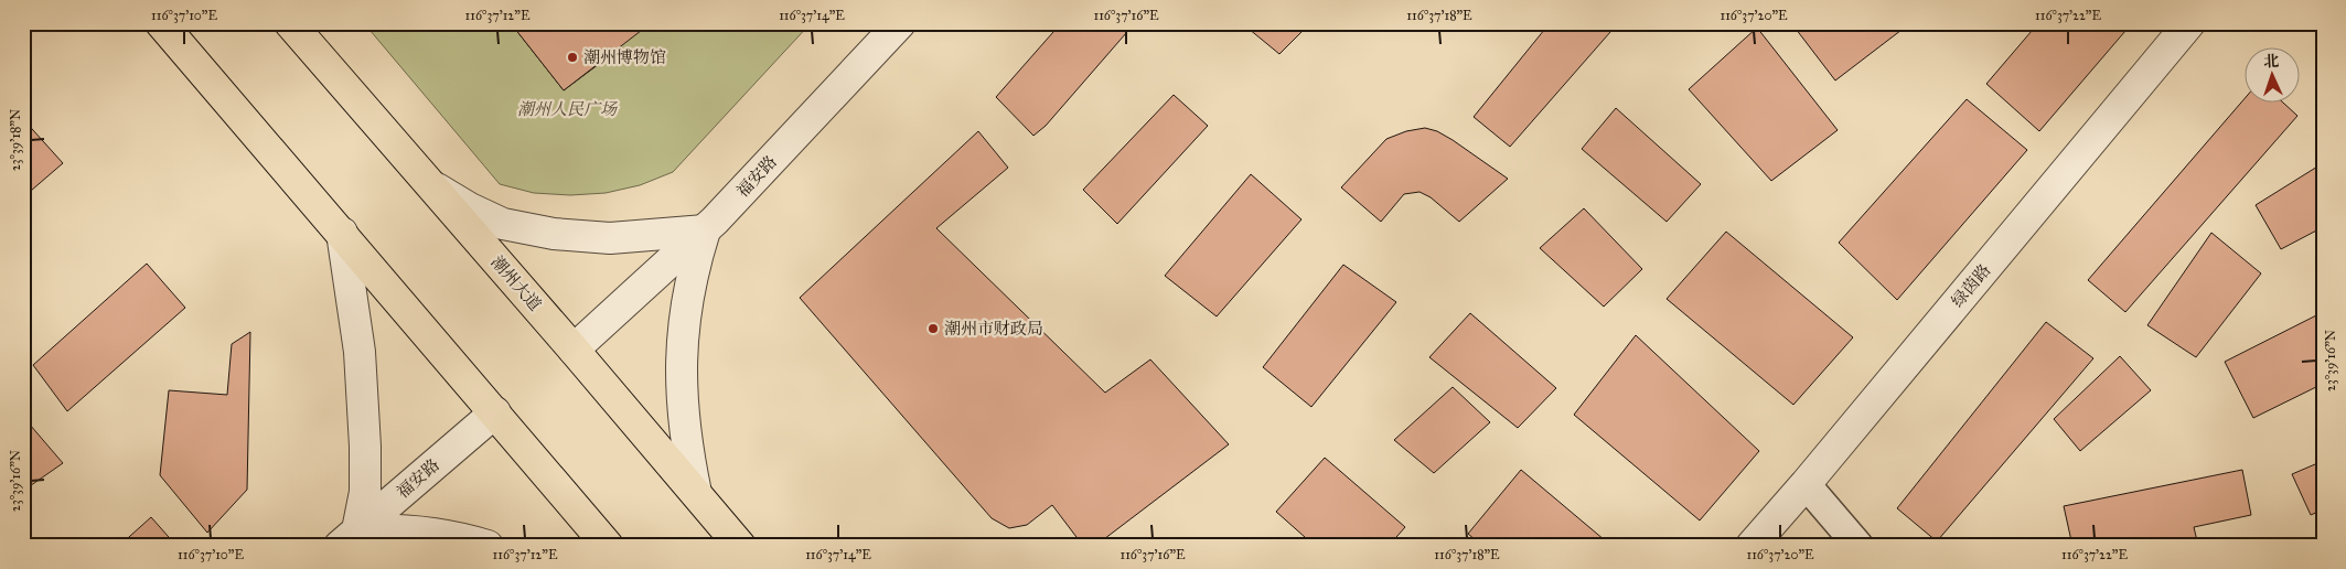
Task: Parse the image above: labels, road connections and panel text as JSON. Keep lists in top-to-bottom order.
{
  "streets": {
    "highway": ["潮州大道"],
    "street": ["福安路", "绿茵路"]
  },
  "crossings": [
    ["福安路", "潮州大道"]
  ],
  "parks": ["潮州人民广场"],
  "places": ["潮州博物馆", "潮州市财政局"],
  "north": "top",
  "coordinates": [
    "116°37'10\"E",
    "116°37'12\"E",
    "116°37'14\"E",
    "116°37'16\"E",
    "116°37'18\"E",
    "116°37'20\"E",
    "116°37'22\"E",
    "23°39'18\"N",
    "23°39'16\"N"
  ]
}
